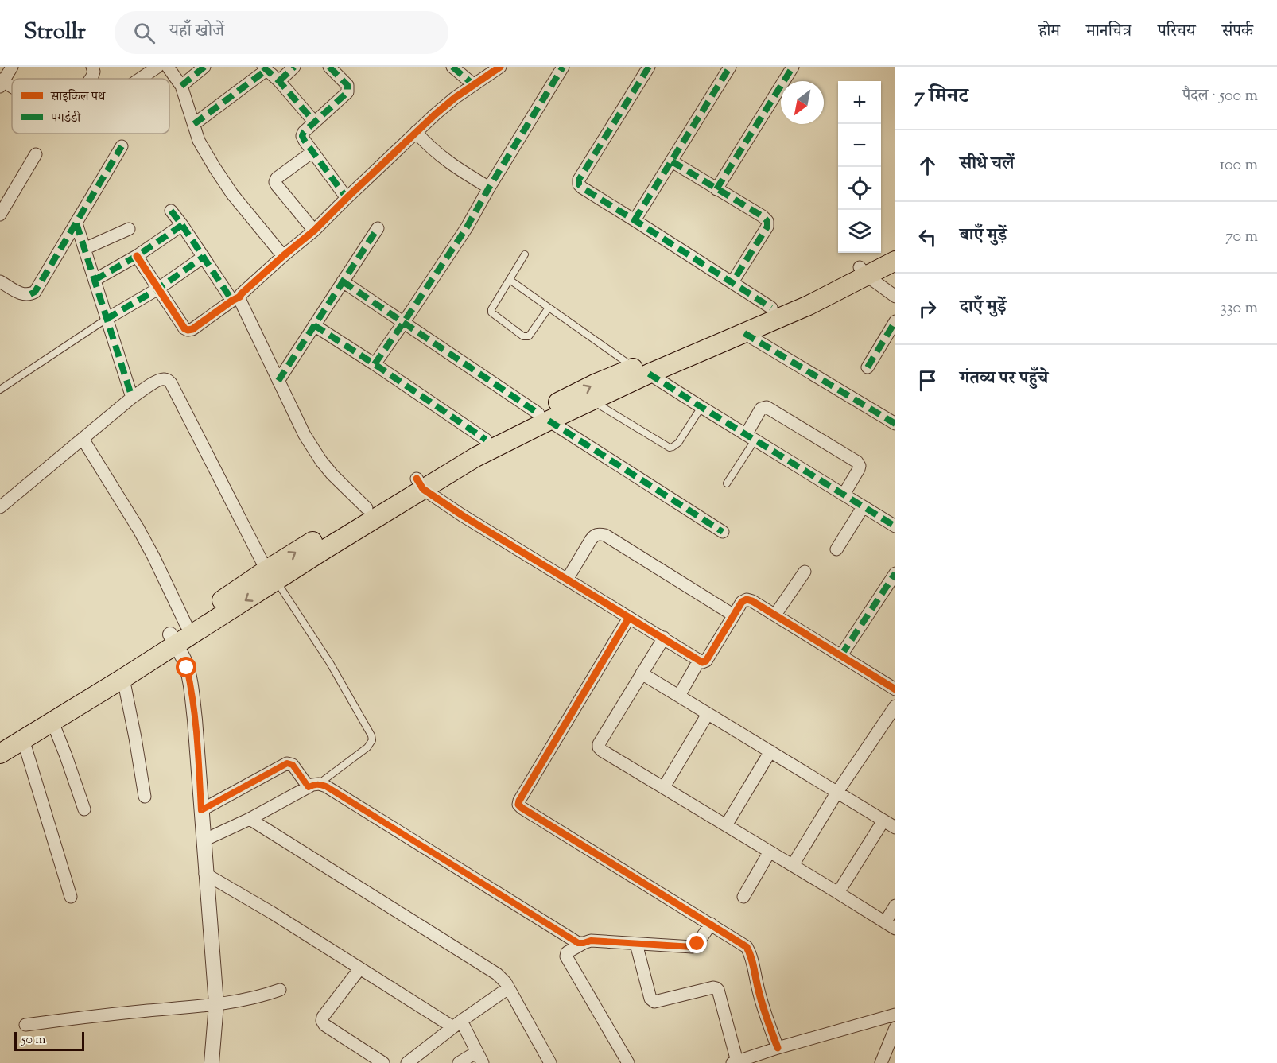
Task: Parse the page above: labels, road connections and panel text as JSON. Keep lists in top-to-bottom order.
{
  "legend": ["साइकिल पथ", "पगडंडी"],
  "scale_bar": "50 m",
  "north": "bottom left",
  "page": {
    "header": "Strollr",
    "search": "यहाँ खोजें",
    "nav": [
      "होम",
      "मानचित्र",
      "परिचय",
      "संपर्क"
    ],
    "heading": ["7 मिनट", "पैदल · 500 m"],
    "map_buttons": ["+", "−"],
    "list": [
      ["सीधे चलें", "100 m"],
      ["बाएँ मुड़ें", "70 m"],
      ["दाएँ मुड़ें", "330 m"],
      "गंतव्य पर पहुँचे"
    ],
    "scale": "50 m"
  }
}
